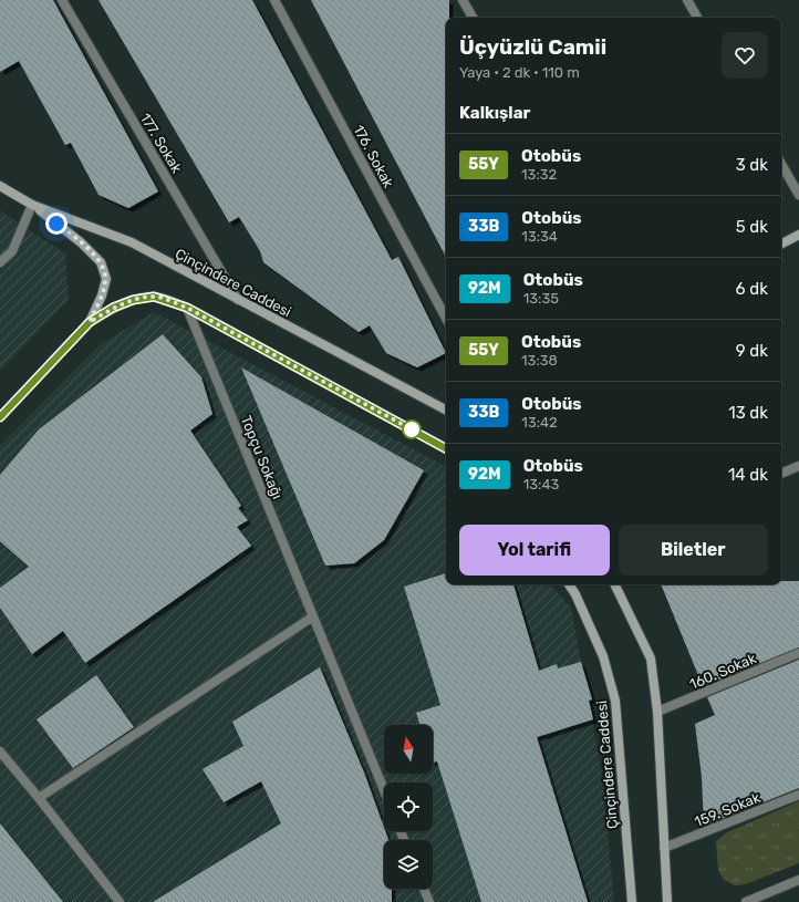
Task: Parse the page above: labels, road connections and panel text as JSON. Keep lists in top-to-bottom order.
{
  "streets": {
    "main road": ["Çinçindere Caddesi"],
    "street": [
      "177. Sokak",
      "176. Sokak",
      "Topçu Sokağı",
      "160. Sokak",
      "159. Sokak"
    ]
  },
  "crossings": [
    ["177. Sokak", "Çinçindere Caddesi"]
  ],
  "lines": ["bus line 55Y"],
  "north": "top",
  "page": {
    "heading": [
      ["Üçyüzlü Camii", "Yaya · 2 dk · 110 m"],
      "Kalkışlar"
    ],
    "list": [
      {
        "mark": "55Y",
        "name": "Otobüs",
        "note": "13:32",
        "value": "3 dk"
      },
      {
        "mark": "33B",
        "name": "Otobüs",
        "note": "13:34",
        "value": "5 dk"
      },
      {
        "mark": "92M",
        "name": "Otobüs",
        "note": "13:35",
        "value": "6 dk"
      },
      {
        "mark": "55Y",
        "name": "Otobüs",
        "note": "13:38",
        "value": "9 dk"
      },
      {
        "mark": "33B",
        "name": "Otobüs",
        "note": "13:42",
        "value": "13 dk"
      },
      {
        "mark": "92M",
        "name": "Otobüs",
        "note": "13:43",
        "value": "14 dk"
      }
    ],
    "buttons": ["Yol tarifi", "Biletler"]
  }
}
